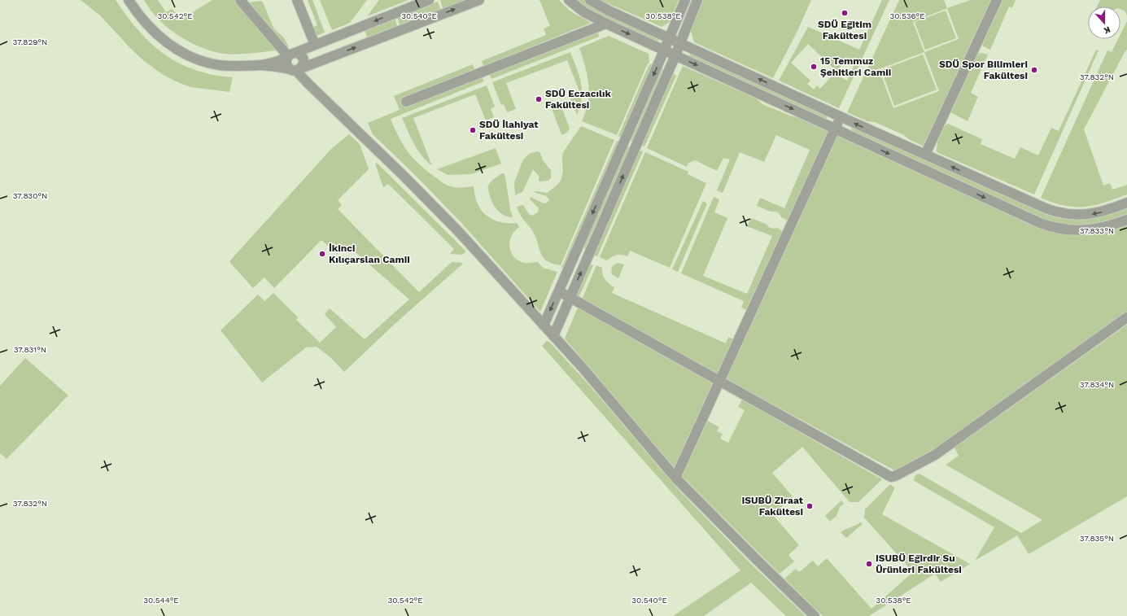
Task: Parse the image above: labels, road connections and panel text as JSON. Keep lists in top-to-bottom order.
{
  "places": [
    "SDÜ Eğitim Fakültesi",
    "15 Temmuz Şehitleri Camii",
    "SDÜ Spor Bilimleri Fakültesi",
    "SDÜ Eczacılık Fakültesi",
    "SDÜ İlahiyat Fakültesi",
    "İkinci Kılıçarslan Camii",
    "ISUBÜ Ziraat Fakültesi",
    "ISUBÜ Eğirdir Su Ürünleri Fakültesi"
  ],
  "north": "bottom",
  "coordinates": [
    "30.542°E",
    "30.540°E",
    "30.538°E",
    "30.536°E",
    "37.829°N",
    "37.832°N",
    "37.830°N",
    "37.833°N",
    "37.831°N",
    "37.834°N",
    "37.835°N",
    "30.544°E"
  ]
}
